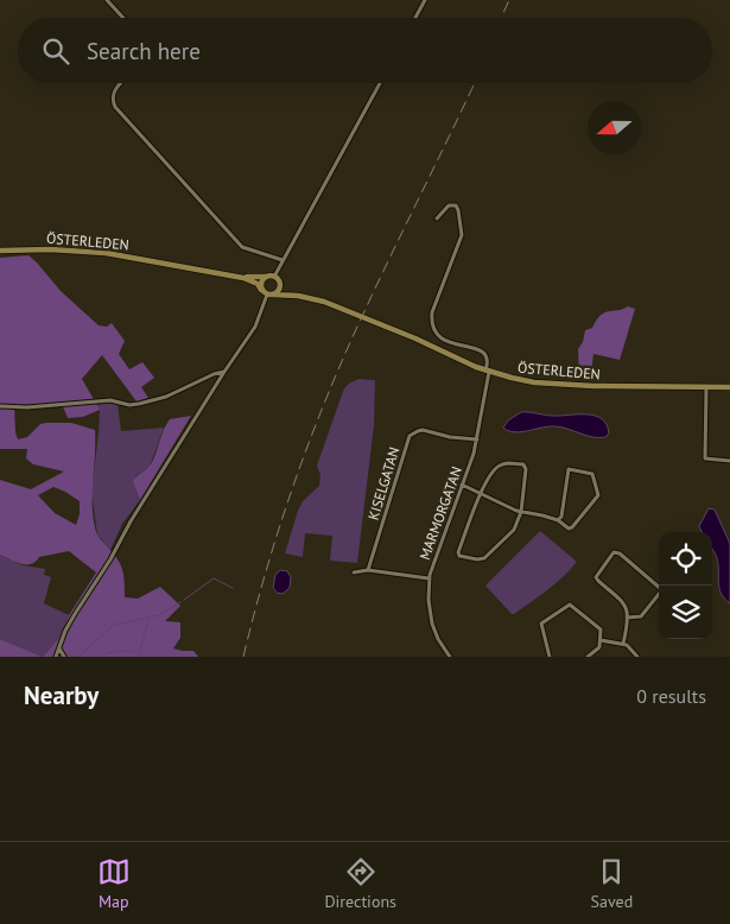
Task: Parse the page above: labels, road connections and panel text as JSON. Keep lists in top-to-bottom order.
{
  "streets": {
    "main road": ["ÖSTERLEDEN"],
    "street": ["KISELGATAN", "MARMORGATAN"]
  },
  "crossings": [
    ["ÖSTERLEDEN", "MARMORGATAN"],
    ["KISELGATAN", "MARMORGATAN"]
  ],
  "north": "left",
  "page": {
    "search": "Search here",
    "heading": ["Nearby", "0 results"],
    "nav": ["Map", "Directions", "Saved"]
  }
}
